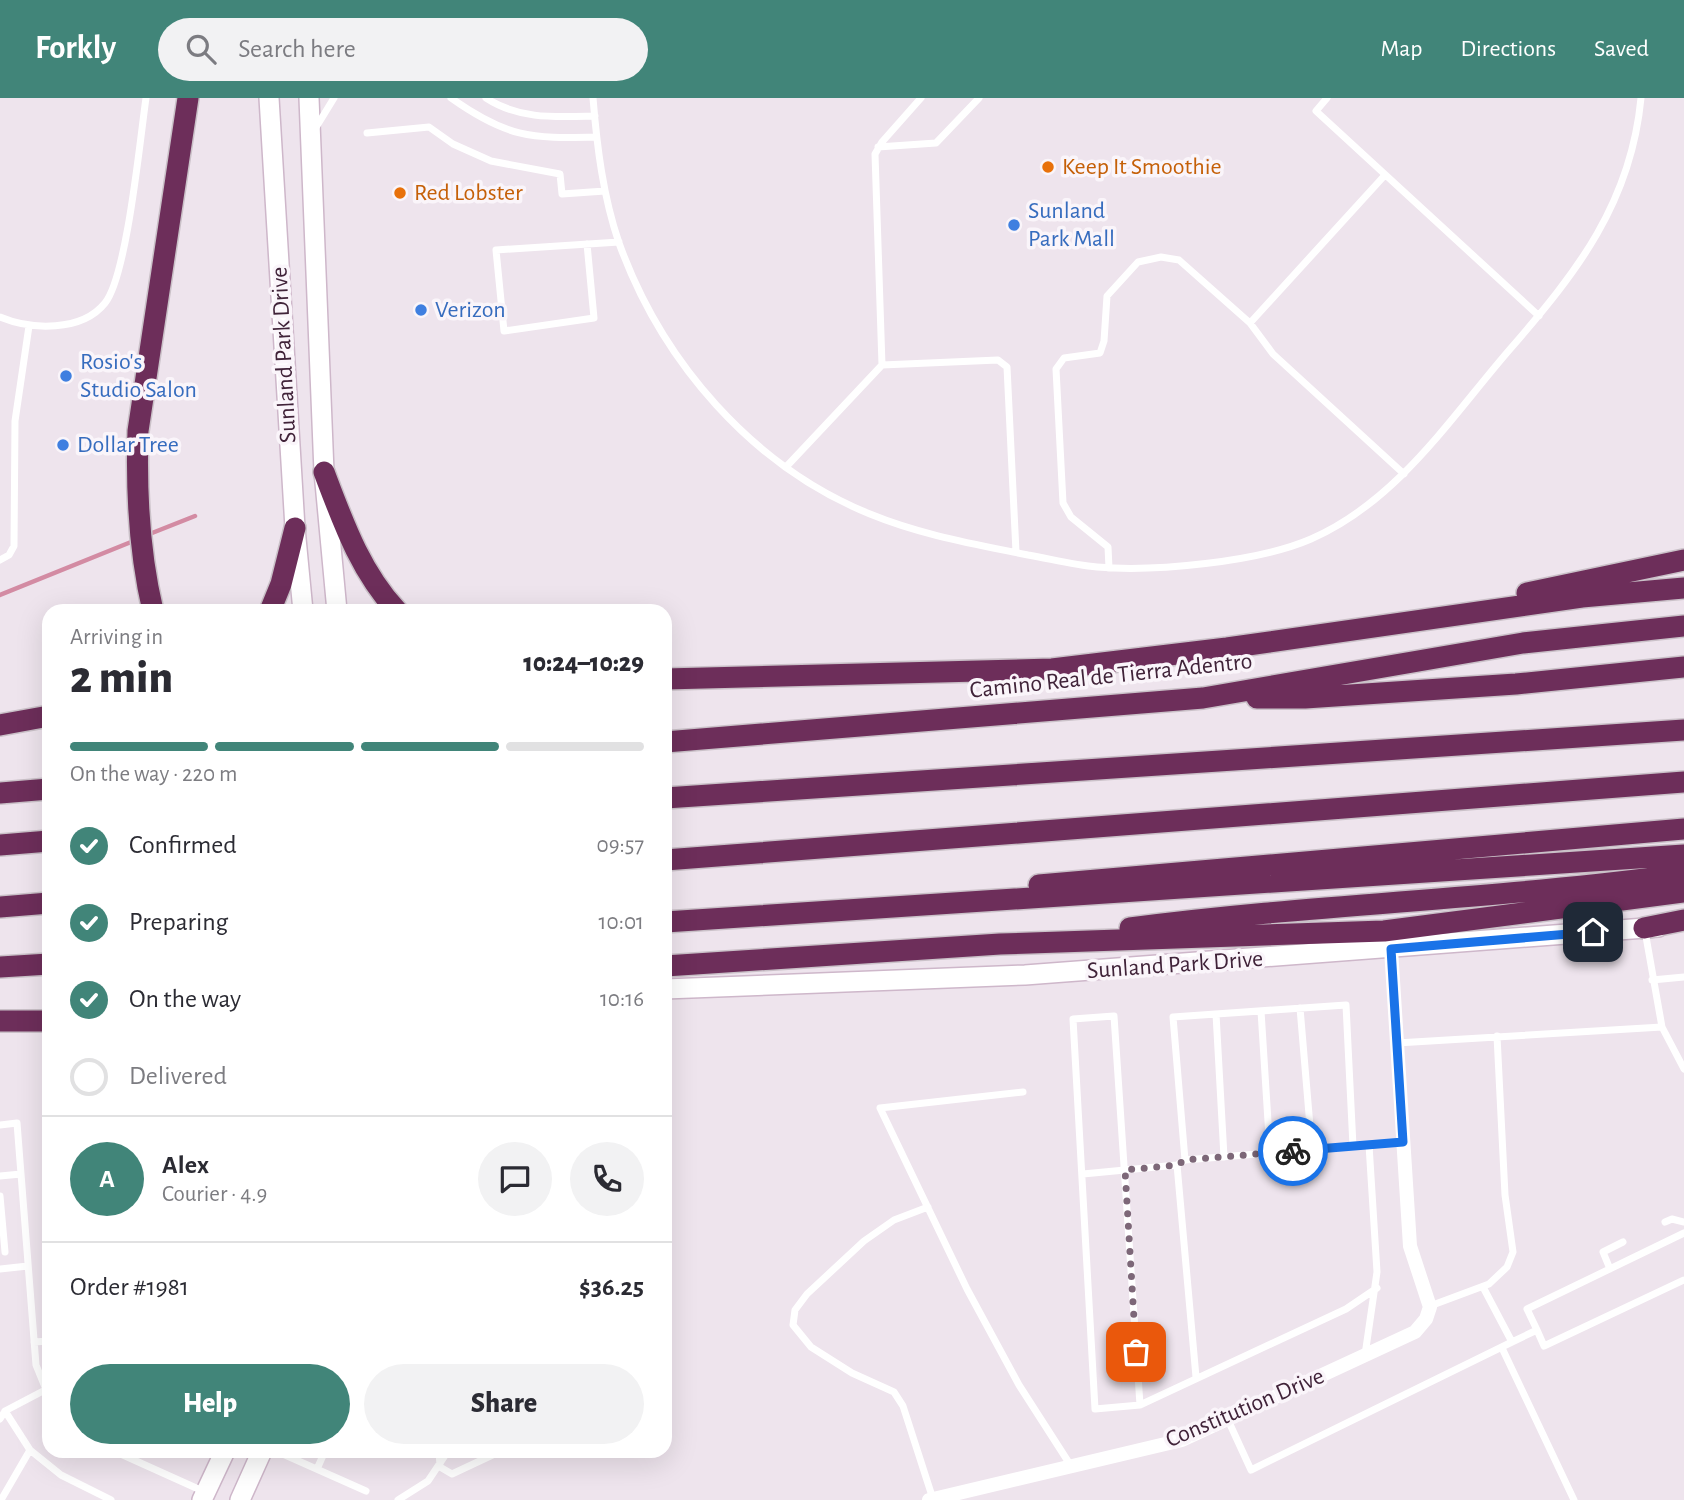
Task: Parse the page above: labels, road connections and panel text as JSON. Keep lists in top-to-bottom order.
{
  "streets": {
    "highway": ["Camino Real de Tierra Adentro"],
    "main road": ["Sunland Park Drive"],
    "street": ["Constitution Drive"]
  },
  "places": [
    "Keep It Smoothie",
    "Red Lobster",
    "Sunland Park Mall",
    "Verizon",
    "Rosio's Studio Salon",
    "Dollar Tree"
  ],
  "page": {
    "header": "Forkly",
    "search": "Search here",
    "nav": ["Map", "Directions", "Saved"],
    "heading": ["2 min", "Arriving in", "10:24–10:29"],
    "panel": [
      "Alex",
      "Courier · 4.9",
      "Order #1981",
      "$36.25"
    ],
    "bar": "On the way · 220 m",
    "list": [
      ["Confirmed", "09:57"],
      ["Preparing", "10:01"],
      ["On the way", "10:16"],
      "Delivered"
    ],
    "round": "A",
    "buttons": ["Help", "Share"]
  }
}
